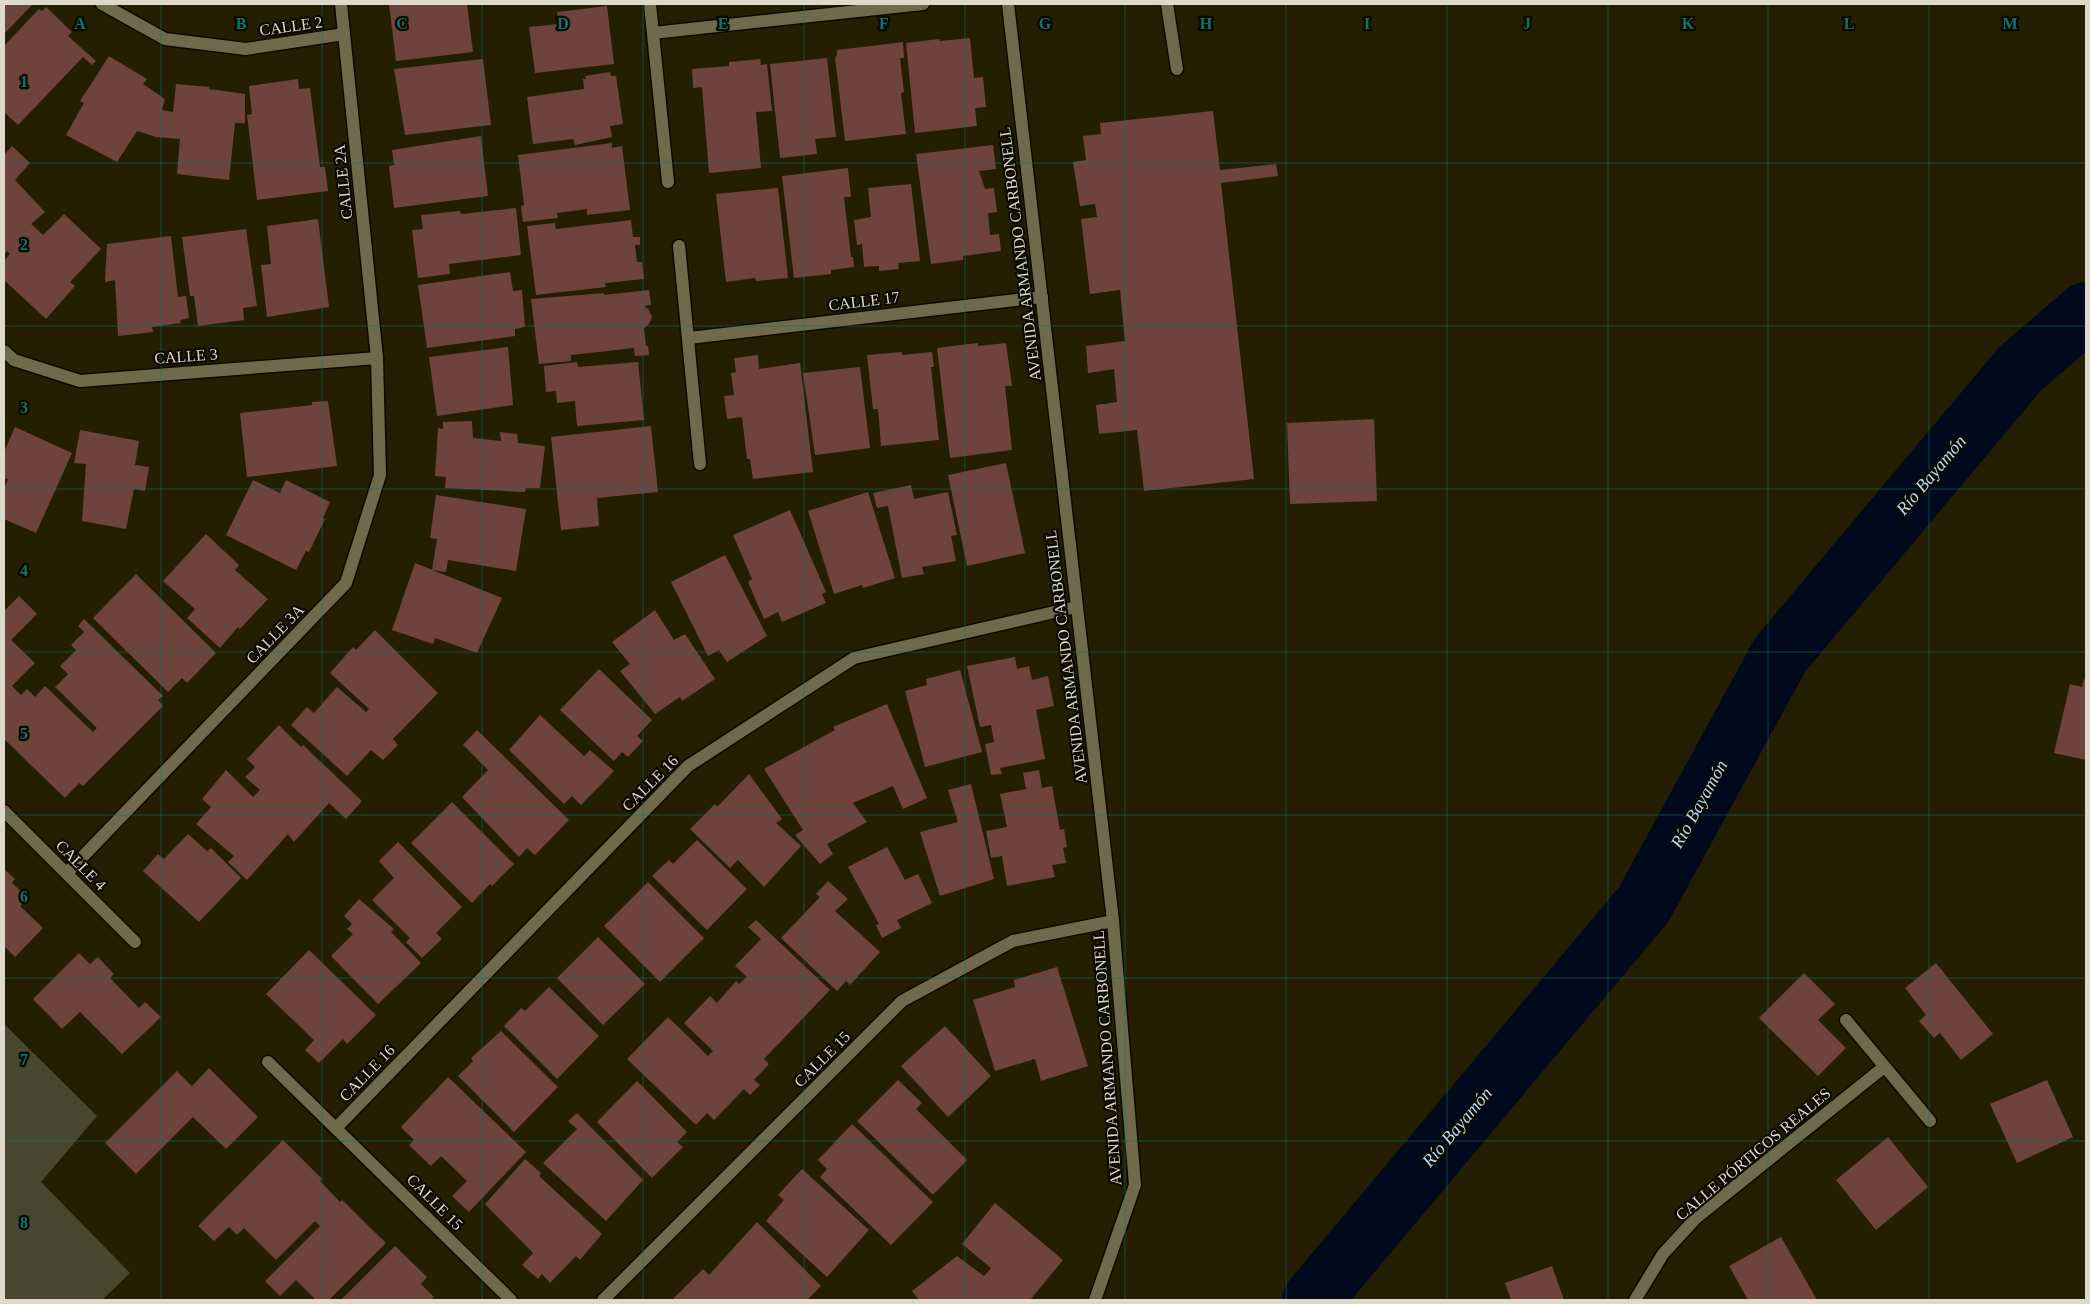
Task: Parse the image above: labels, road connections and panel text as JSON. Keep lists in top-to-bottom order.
{
  "streets": {
    "street": [
      "CALLE 2",
      "CALLE 2A",
      "AVENIDA ARMANDO CARBONELL",
      "CALLE 17",
      "CALLE 3",
      "CALLE 3A",
      "CALLE 16",
      "CALLE 4",
      "CALLE 15",
      "CALLE PÓRTICOS REALES"
    ]
  },
  "crossings": [
    ["CALLE 2", "CALLE 2A"],
    ["CALLE 2A", "CALLE 3"],
    ["CALLE 2A", "CALLE 3A"],
    ["AVENIDA ARMANDO CARBONELL", "CALLE 17"],
    ["AVENIDA ARMANDO CARBONELL", "CALLE 16"],
    ["AVENIDA ARMANDO CARBONELL", "CALLE 15"],
    ["CALLE 3", "CALLE 3A"],
    ["CALLE 3A", "CALLE 4"],
    ["CALLE 16", "CALLE 15"]
  ],
  "water": ["Río Bayamón"],
  "grid": {
    "columns": [
      "A",
      "B",
      "C",
      "D",
      "E",
      "F",
      "G",
      "H",
      "I",
      "J",
      "K",
      "L",
      "M"
    ],
    "rows": [
      "1",
      "2",
      "3",
      "4",
      "5",
      "6",
      "7",
      "8"
    ]
  }
}
